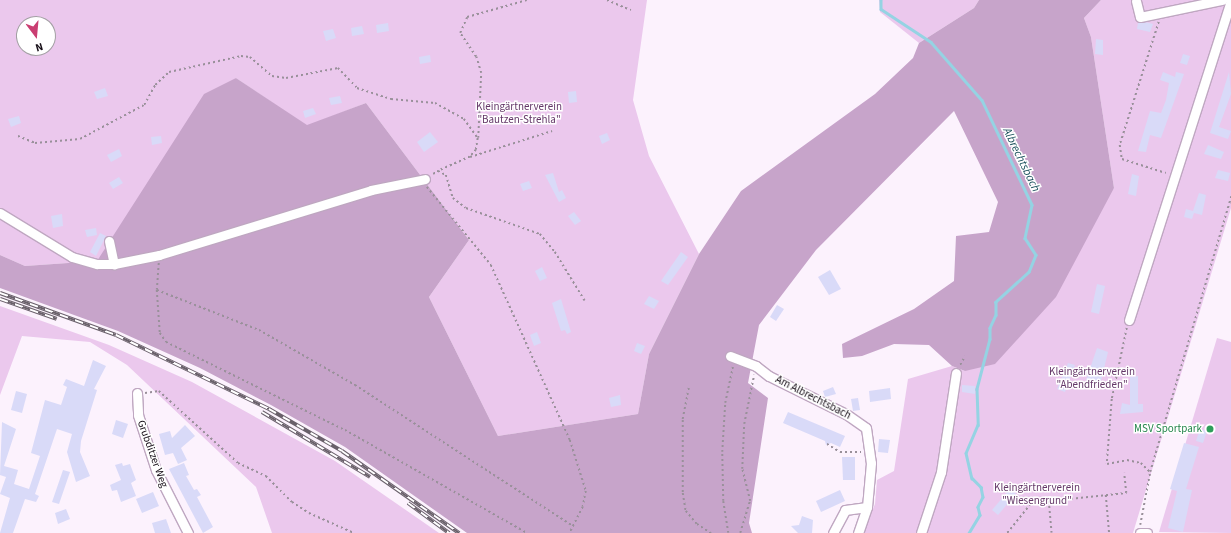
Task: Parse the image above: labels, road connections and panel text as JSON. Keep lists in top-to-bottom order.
{
  "streets": {
    "street": ["Am Albrechtsbach", "Grubditzer Weg"]
  },
  "water": ["Albrechtsbach"],
  "parks": ["Kleingärtnerverein \"Bautzen-Strehla\"", "Kleingärtnerverein \"Abendfrieden\"", "Kleingärtnerverein \"Wiesengrund\""],
  "places": ["MSV Sportpark"],
  "north": "bottom"
}
